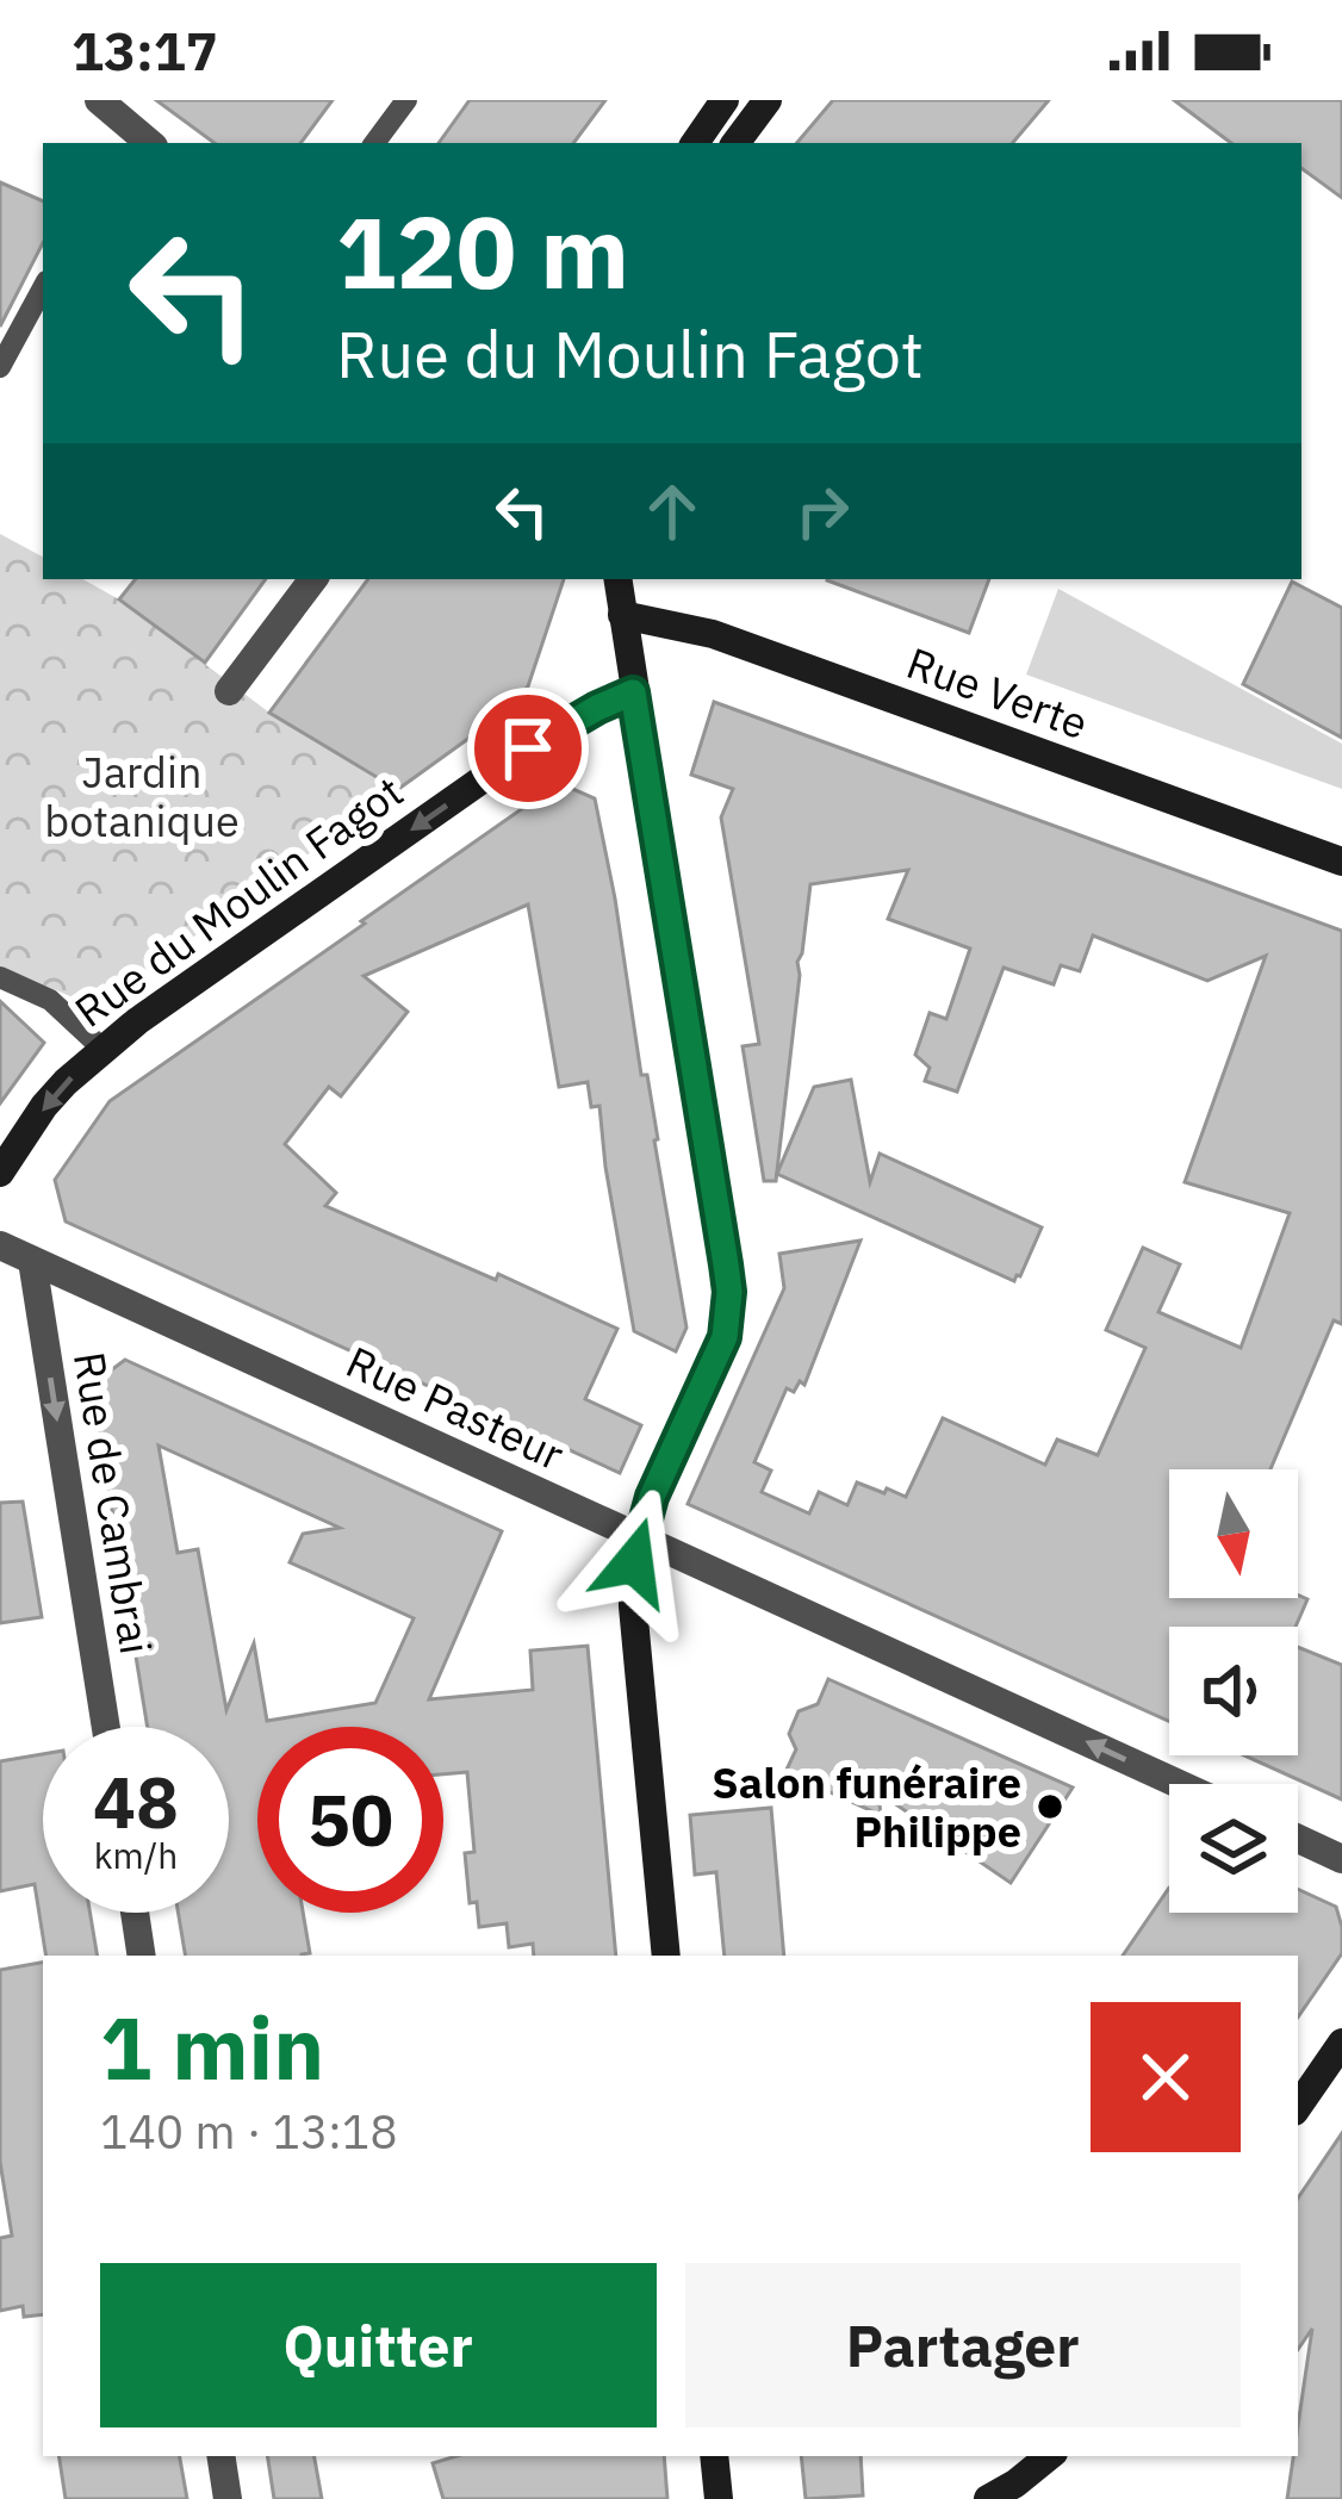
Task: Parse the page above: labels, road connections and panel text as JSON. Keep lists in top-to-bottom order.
{
  "streets": {
    "main road": ["Rue Verte", "Rue du Moulin Fagot"],
    "street": ["Rue Pasteur", "Rue de Cambrai"]
  },
  "crossings": [
    ["Rue Pasteur", "Rue de Cambrai"]
  ],
  "one_way": ["Rue du Moulin Fagot", "Rue Pasteur", "Rue de Cambrai"],
  "parks": ["Jardin botanique"],
  "places": ["Salon funéraire Philippe"],
  "north": "bottom",
  "page": {
    "status": "13:17",
    "turn": ["120 m", "Rue du Moulin Fagot"],
    "speed": "48 km/h",
    "limit": "50",
    "heading": ["1 min", "140 m · 13:18"],
    "buttons": ["Quitter", "Partager"]
  }
}
